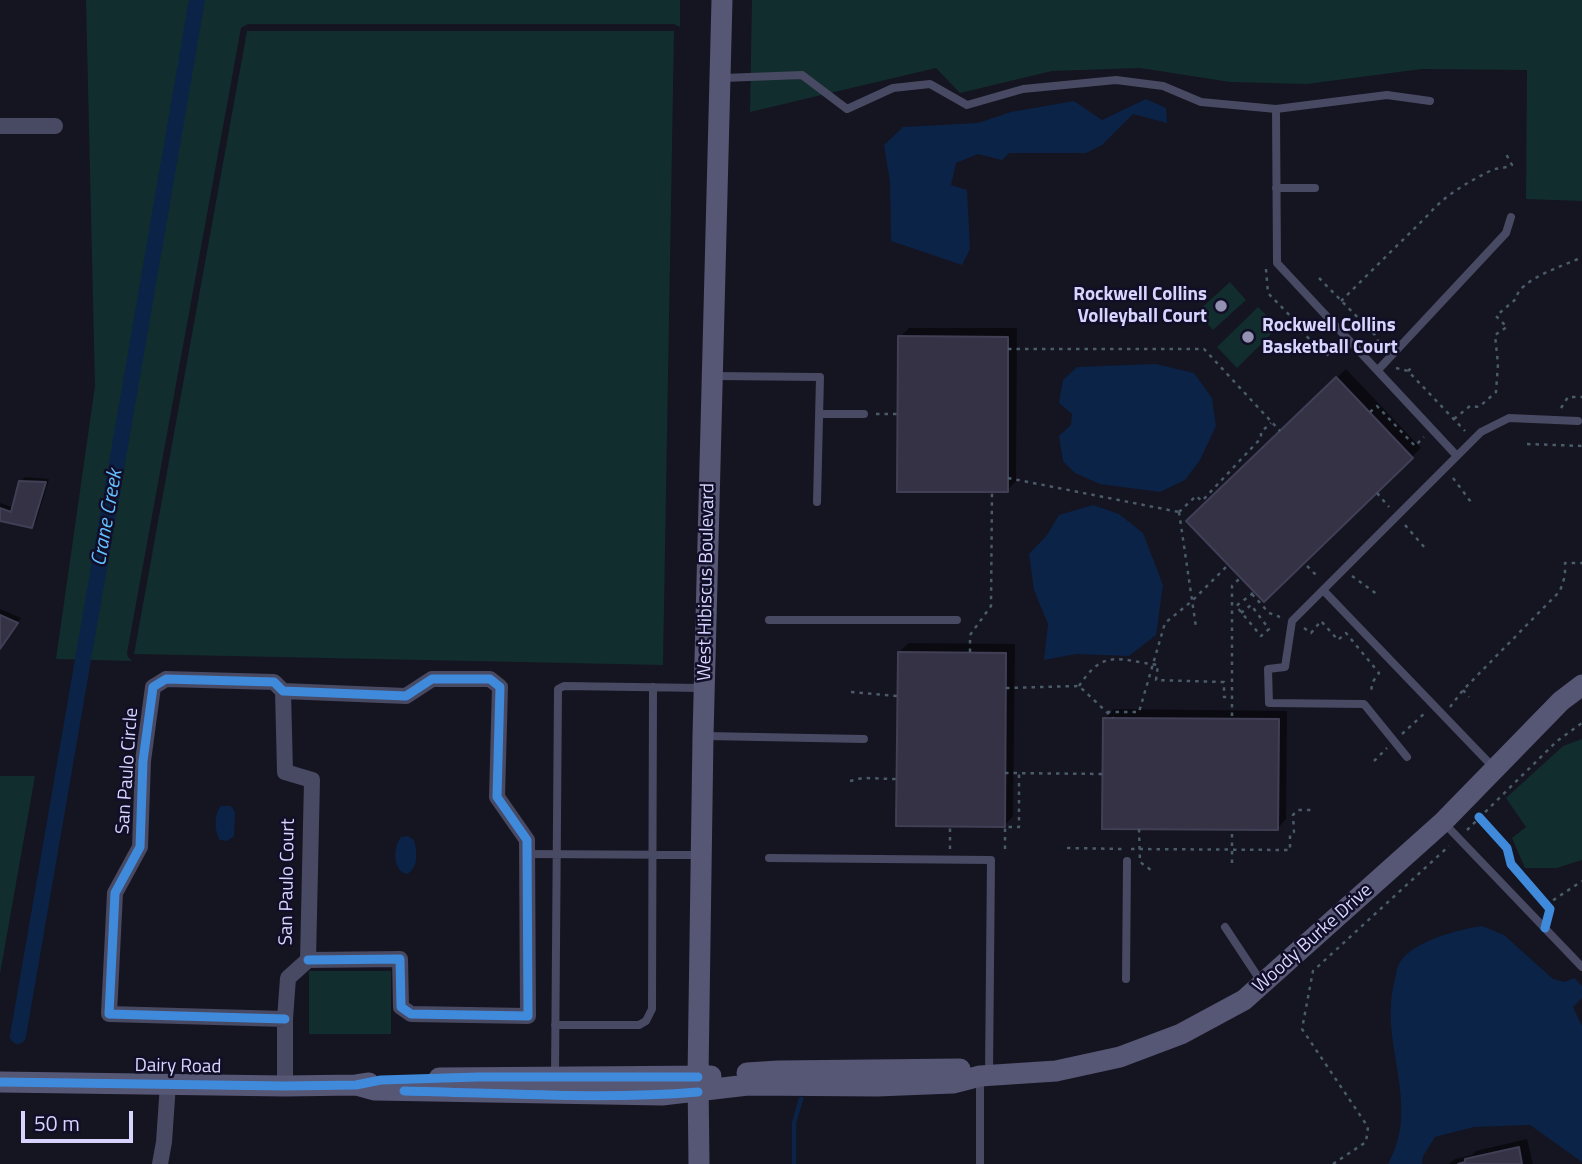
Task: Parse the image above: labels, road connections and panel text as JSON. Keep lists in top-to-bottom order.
{
  "streets": {
    "street": [
      "West Hibiscus Boulevard",
      "San Paulo Circle",
      "San Paulo Court",
      "Woody Burke Drive",
      "Dairy Road"
    ]
  },
  "crossings": [
    ["West Hibiscus Boulevard", "Woody Burke Drive"],
    ["West Hibiscus Boulevard", "Dairy Road"],
    ["San Paulo Circle", "San Paulo Court"],
    ["San Paulo Court", "Dairy Road"],
    ["Woody Burke Drive", "Dairy Road"]
  ],
  "water": ["Crane Creek"],
  "places": ["Rockwell Collins Volleyball Court", "Rockwell Collins Basketball Court"],
  "scale_bar": "50 m"
}
